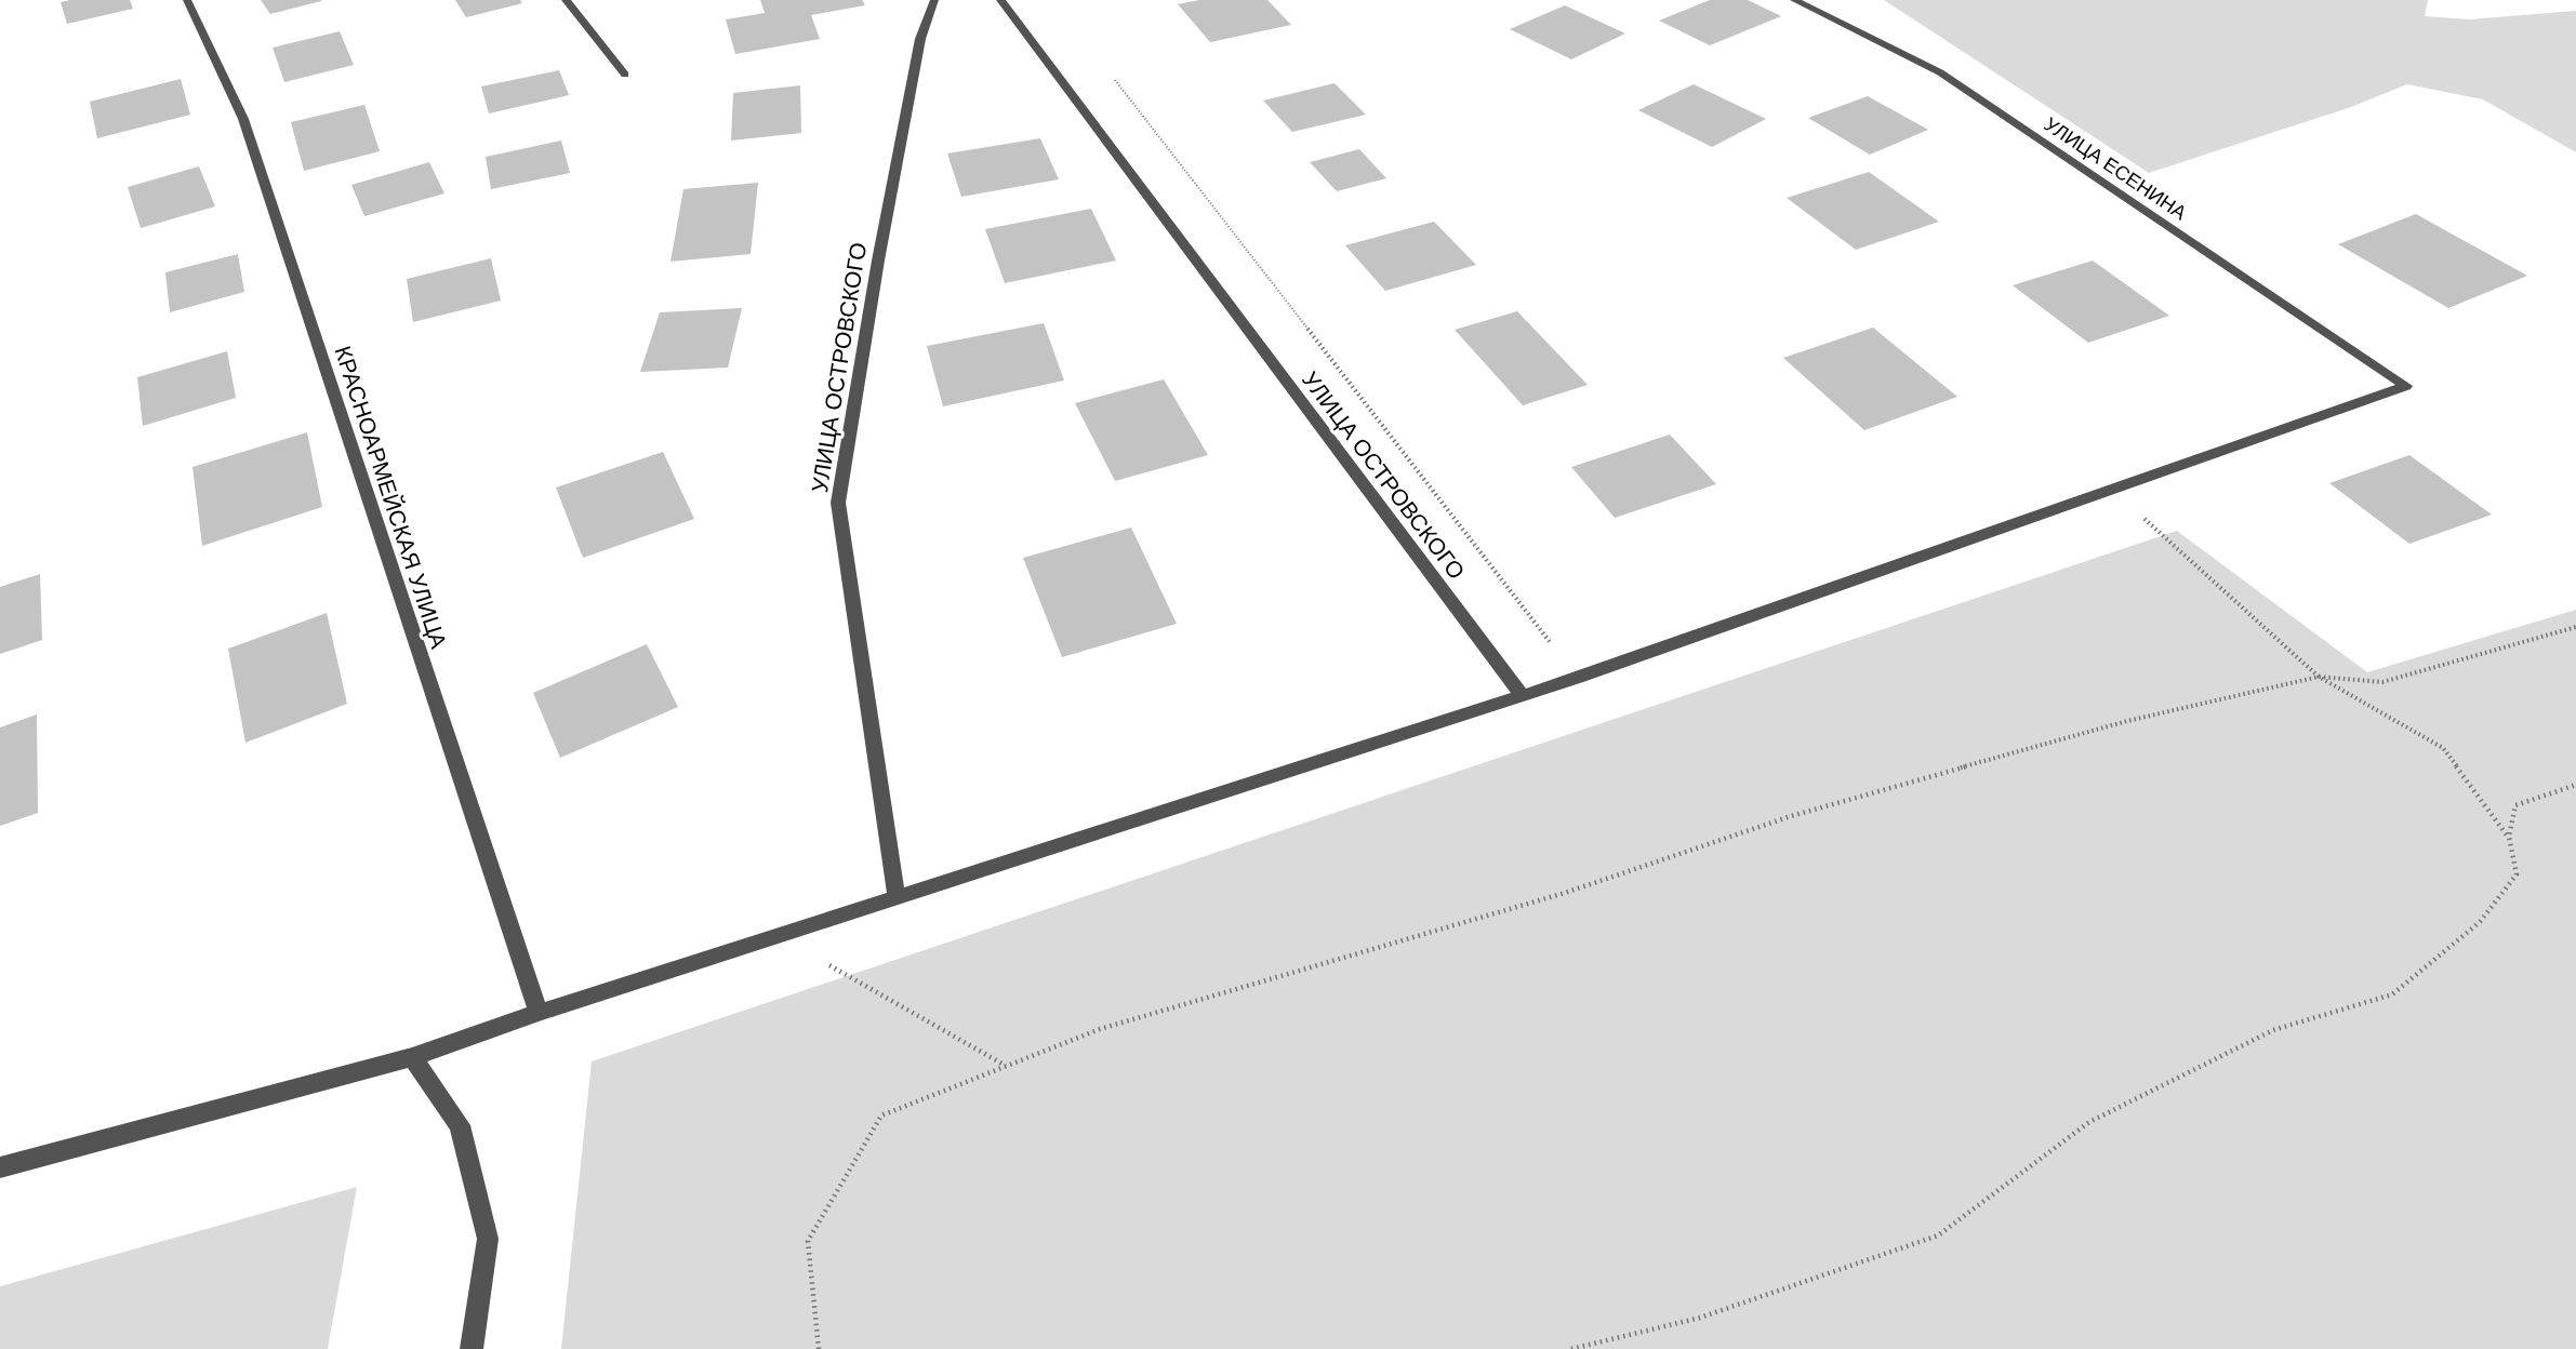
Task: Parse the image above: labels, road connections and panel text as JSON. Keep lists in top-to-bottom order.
{
  "streets": {
    "street": ["УЛИЦА ЕСЕНИНА", "УЛИЦА ОСТРОВСКОГО", "КРАСНОАРМЕЙСКАЯ УЛИЦА"]
  }
}
